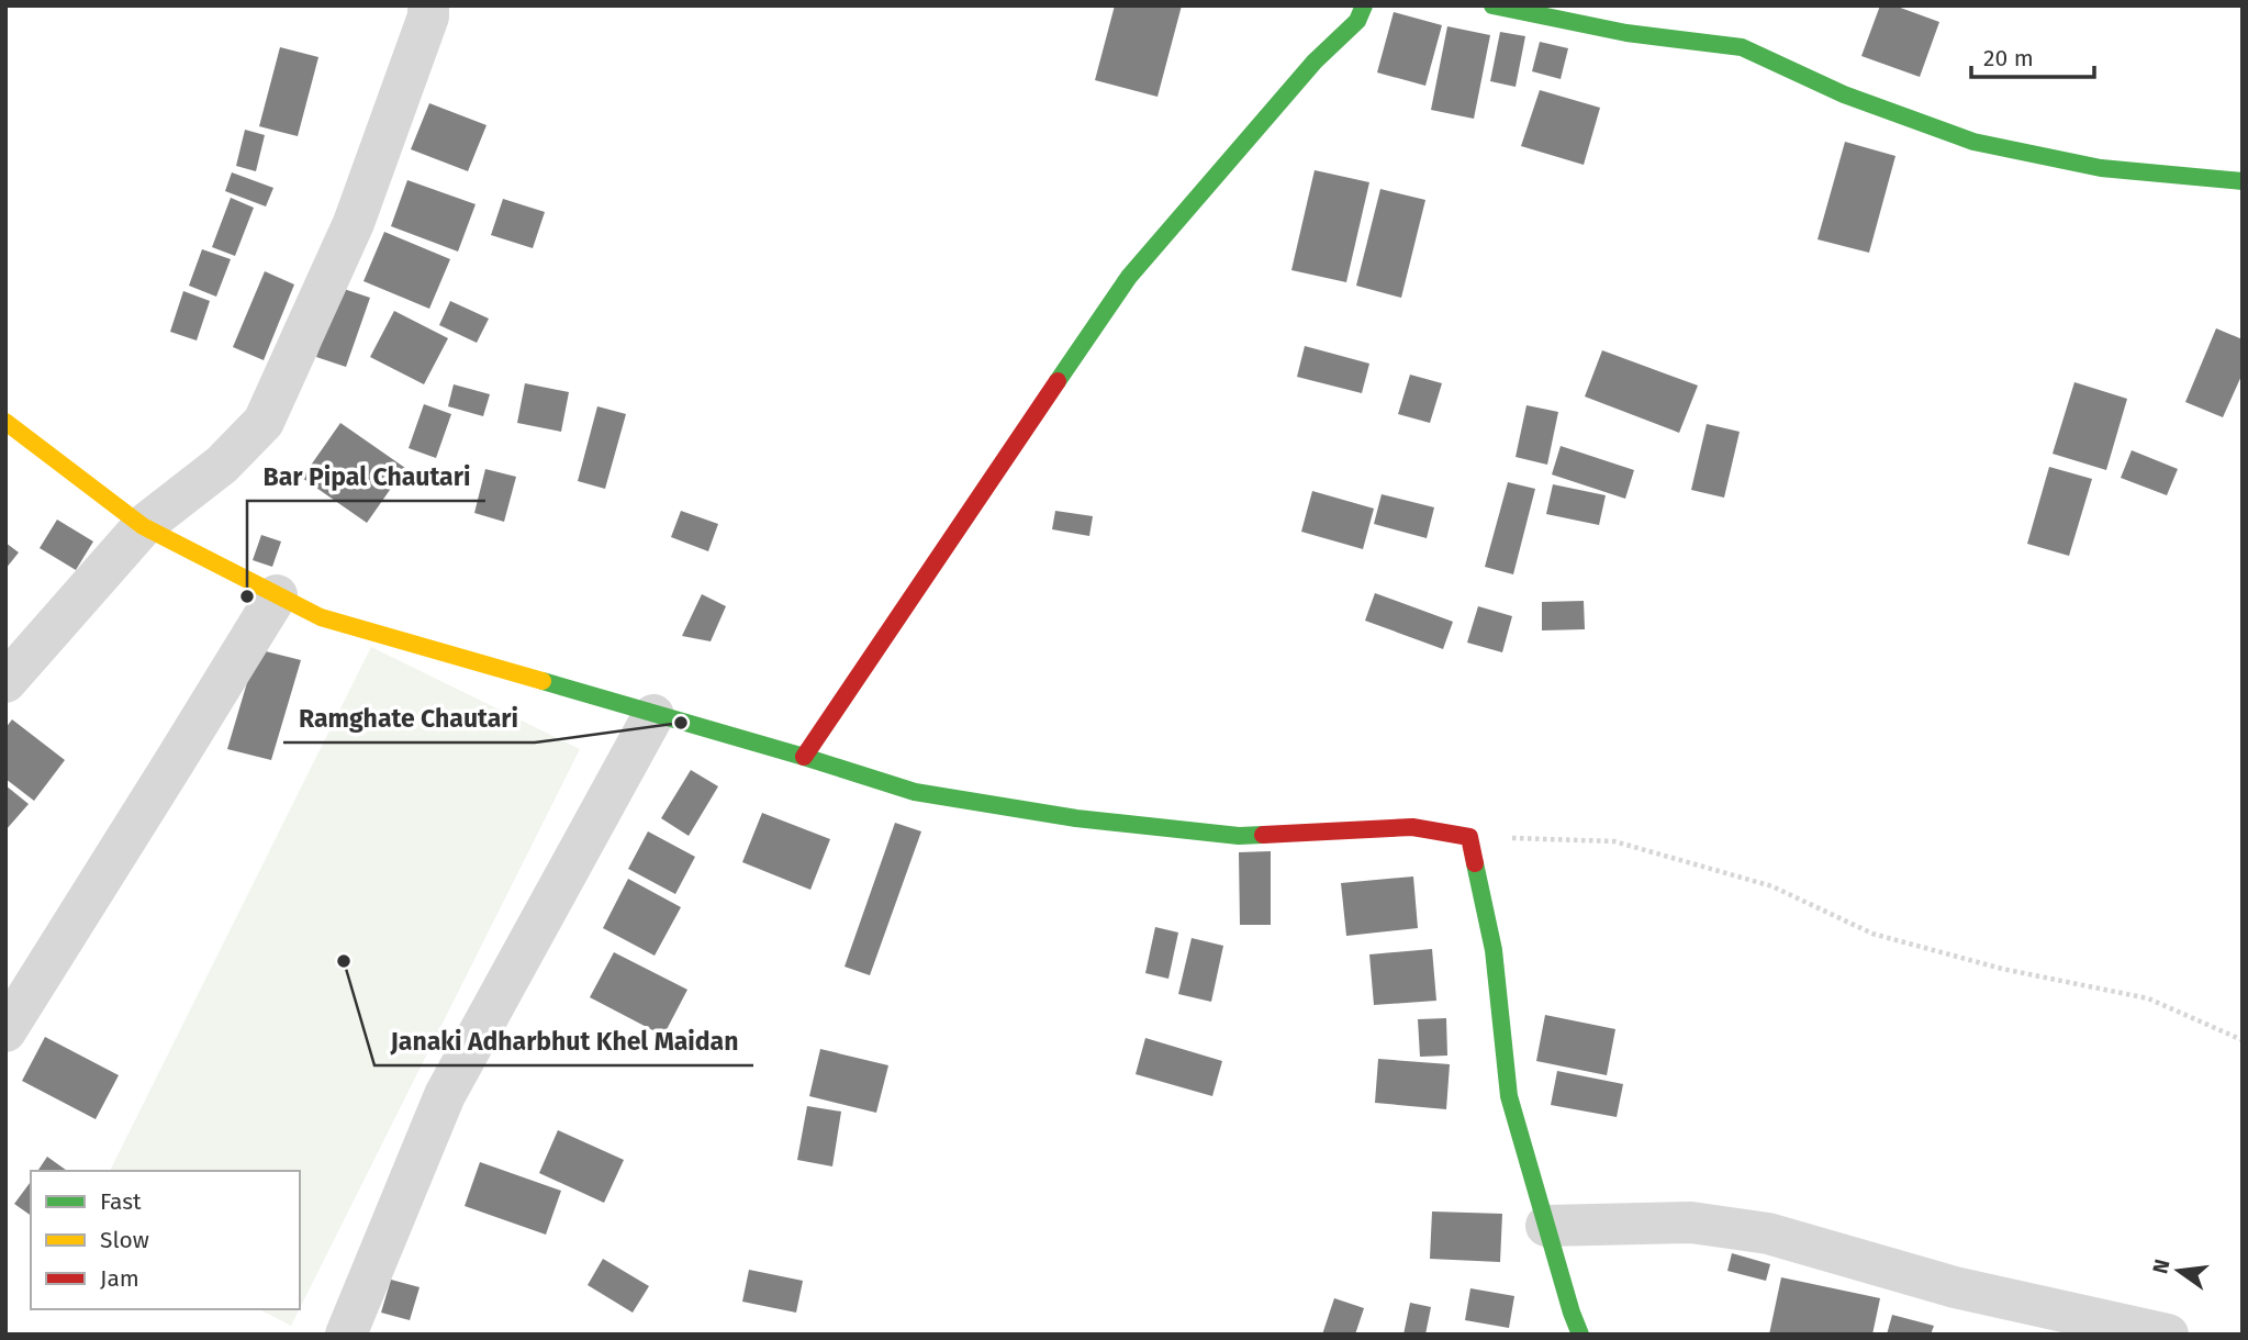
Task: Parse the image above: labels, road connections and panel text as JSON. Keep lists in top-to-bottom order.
{
  "places": ["Bar Pipal Chautari", "Ramghate Chautari", "Janaki Adharbhut Khel Maidan"],
  "legend": ["Fast", "Slow", "Jam"],
  "scale_bar": "20 m",
  "north": "left"
}
